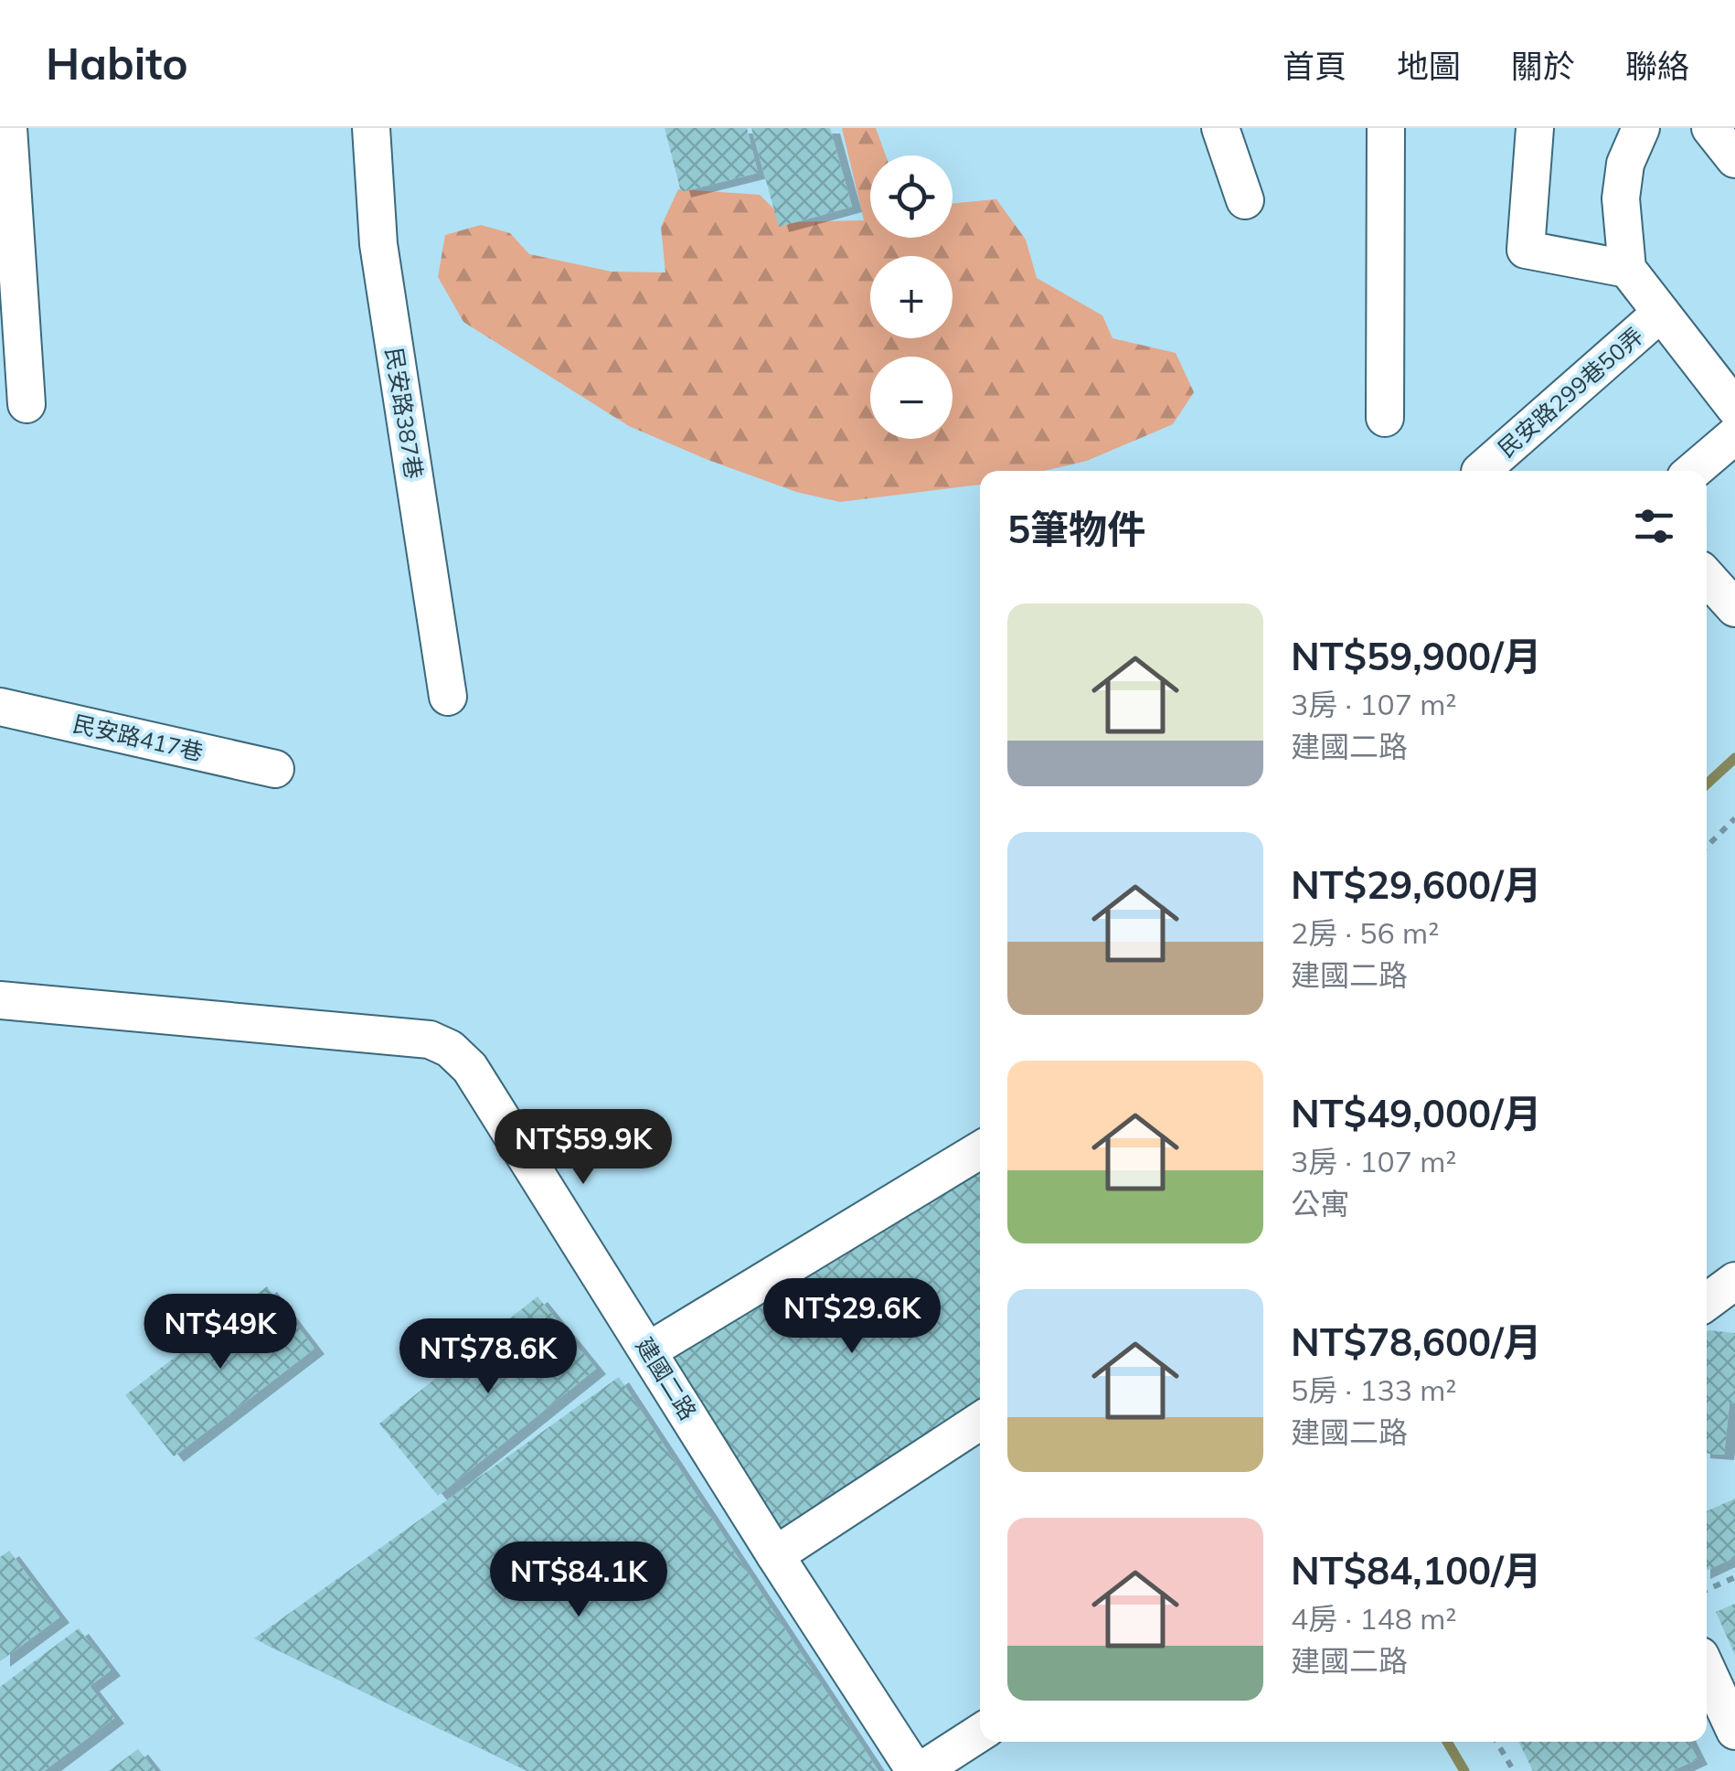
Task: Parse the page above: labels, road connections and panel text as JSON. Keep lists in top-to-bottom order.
{
  "streets": {
    "street": [
      "民安路299巷50弄",
      "民安路387巷",
      "民安路417巷",
      "建國二路"
    ]
  },
  "page": {
    "header": "Habito",
    "nav": [
      "首頁",
      "地圖",
      "關於",
      "聯絡"
    ],
    "map_buttons": ["+", "−"],
    "heading": "5筆物件",
    "list": [
      {
        "name": "NT$59,900/月",
        "note": "3房 · 107 m² · 建國二路"
      },
      {
        "name": "NT$29,600/月",
        "note": "2房 · 56 m² · 建國二路"
      },
      {
        "name": "NT$49,000/月",
        "note": "3房 · 107 m² · 公寓"
      },
      {
        "name": "NT$78,600/月",
        "note": "5房 · 133 m² · 建國二路"
      },
      {
        "name": "NT$84,100/月",
        "note": "4房 · 148 m² · 建國二路"
      }
    ],
    "price": [
      "NT$59.9K",
      "NT$29.6K",
      "NT$49K",
      "NT$78.6K",
      "NT$84.1K"
    ]
  }
}
